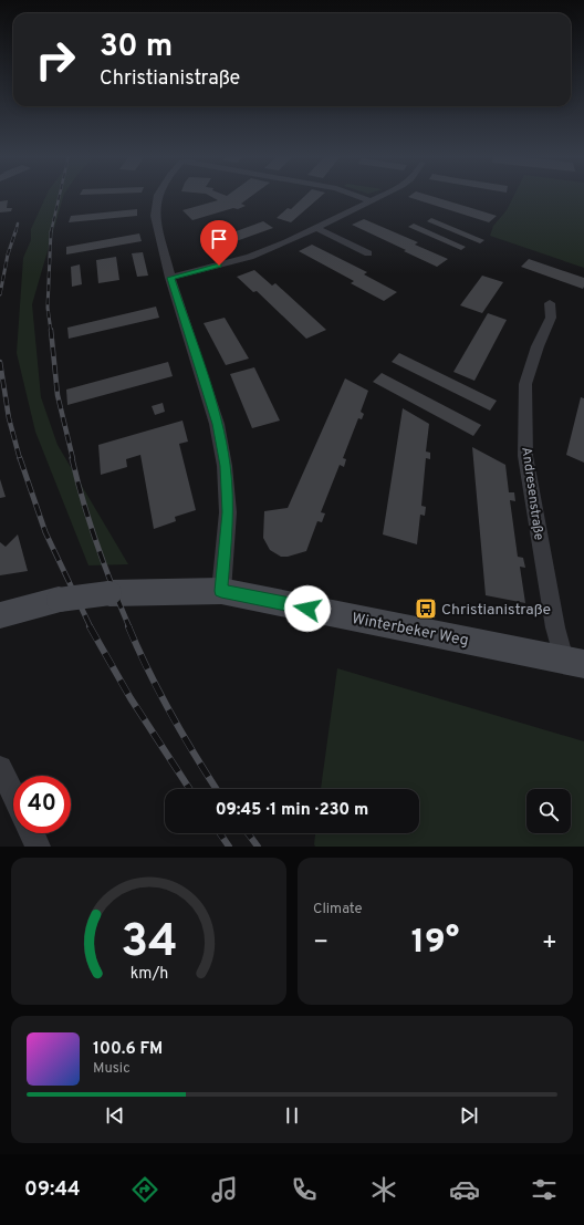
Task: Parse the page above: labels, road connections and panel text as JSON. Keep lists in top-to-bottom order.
{
  "streets": {
    "street": ["Andresenstraße", "Winterbeker Weg"]
  },
  "crossings": [
    ["Andresenstraße", "Winterbeker Weg"]
  ],
  "places": {
    "bus stop": ["Christianistraße"]
  },
  "page": {
    "turn": ["30 m", "Christianistraße"],
    "limit": "40",
    "trip": "09:45 · 1 min · 230 m",
    "tile": "Climate",
    "heat": ["−", "19°", "+"],
    "song": ["100.6 FM", "Music"],
    "tabs": "09:44",
    "gauge": ["34", "km/h"]
  }
}
